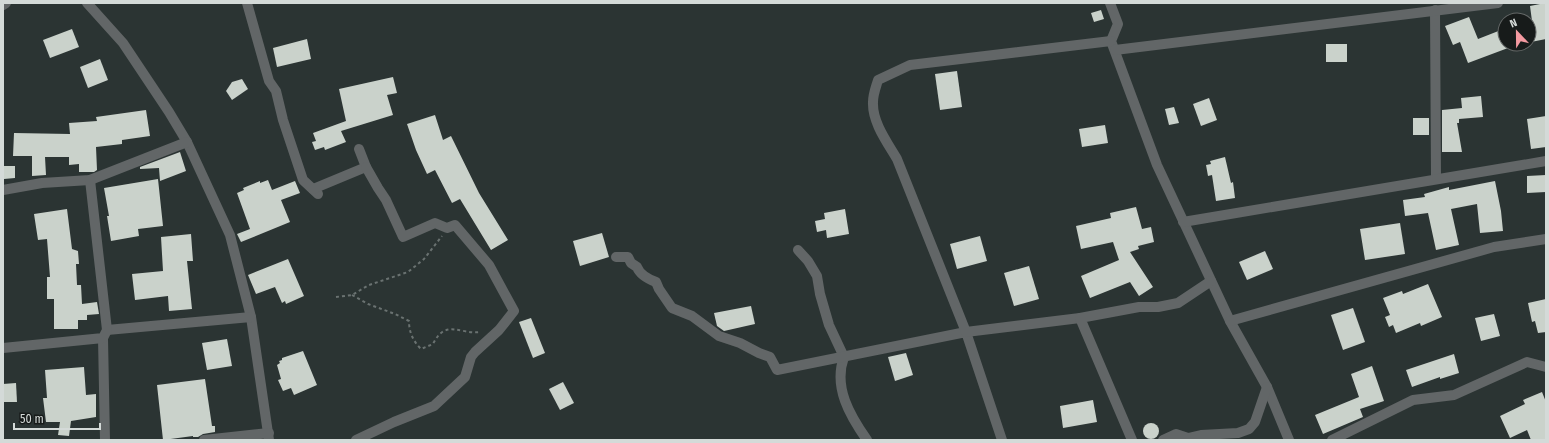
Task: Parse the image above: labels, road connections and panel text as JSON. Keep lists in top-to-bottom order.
{
  "scale_bar": "50 m",
  "north": "top"
}
